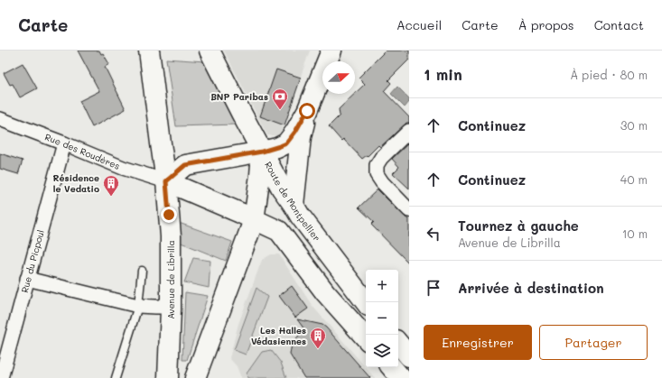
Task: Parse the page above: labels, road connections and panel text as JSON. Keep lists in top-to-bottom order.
{
  "streets": {
    "main road": ["Route de Montpellier", "Avenue de Librilla"],
    "street": ["Rue des Roudères", "Rue du Picpoul"]
  },
  "crossings": [
    ["Rue des Roudères", "Rue du Picpoul"],
    ["Rue des Roudères", "Avenue de Librilla"]
  ],
  "places": {
    "bank": ["BNP Paribas"],
    "building": ["Résidence le Vedatio", "Les Halles Védasiennes"]
  },
  "north": "right",
  "page": {
    "header": "Carte",
    "nav": [
      "Accueil",
      "Carte",
      "À propos",
      "Contact"
    ],
    "heading": ["1 min", "À pied · 80 m"],
    "list": [
      ["Continuez", "30 m"],
      ["Continuez", "40 m"],
      ["Tournez à gauche", "Avenue de Librilla", "10 m"],
      "Arrivée à destination"
    ],
    "map_buttons": ["+", "−"],
    "buttons": ["Enregistrer", "Partager"]
  }
}
